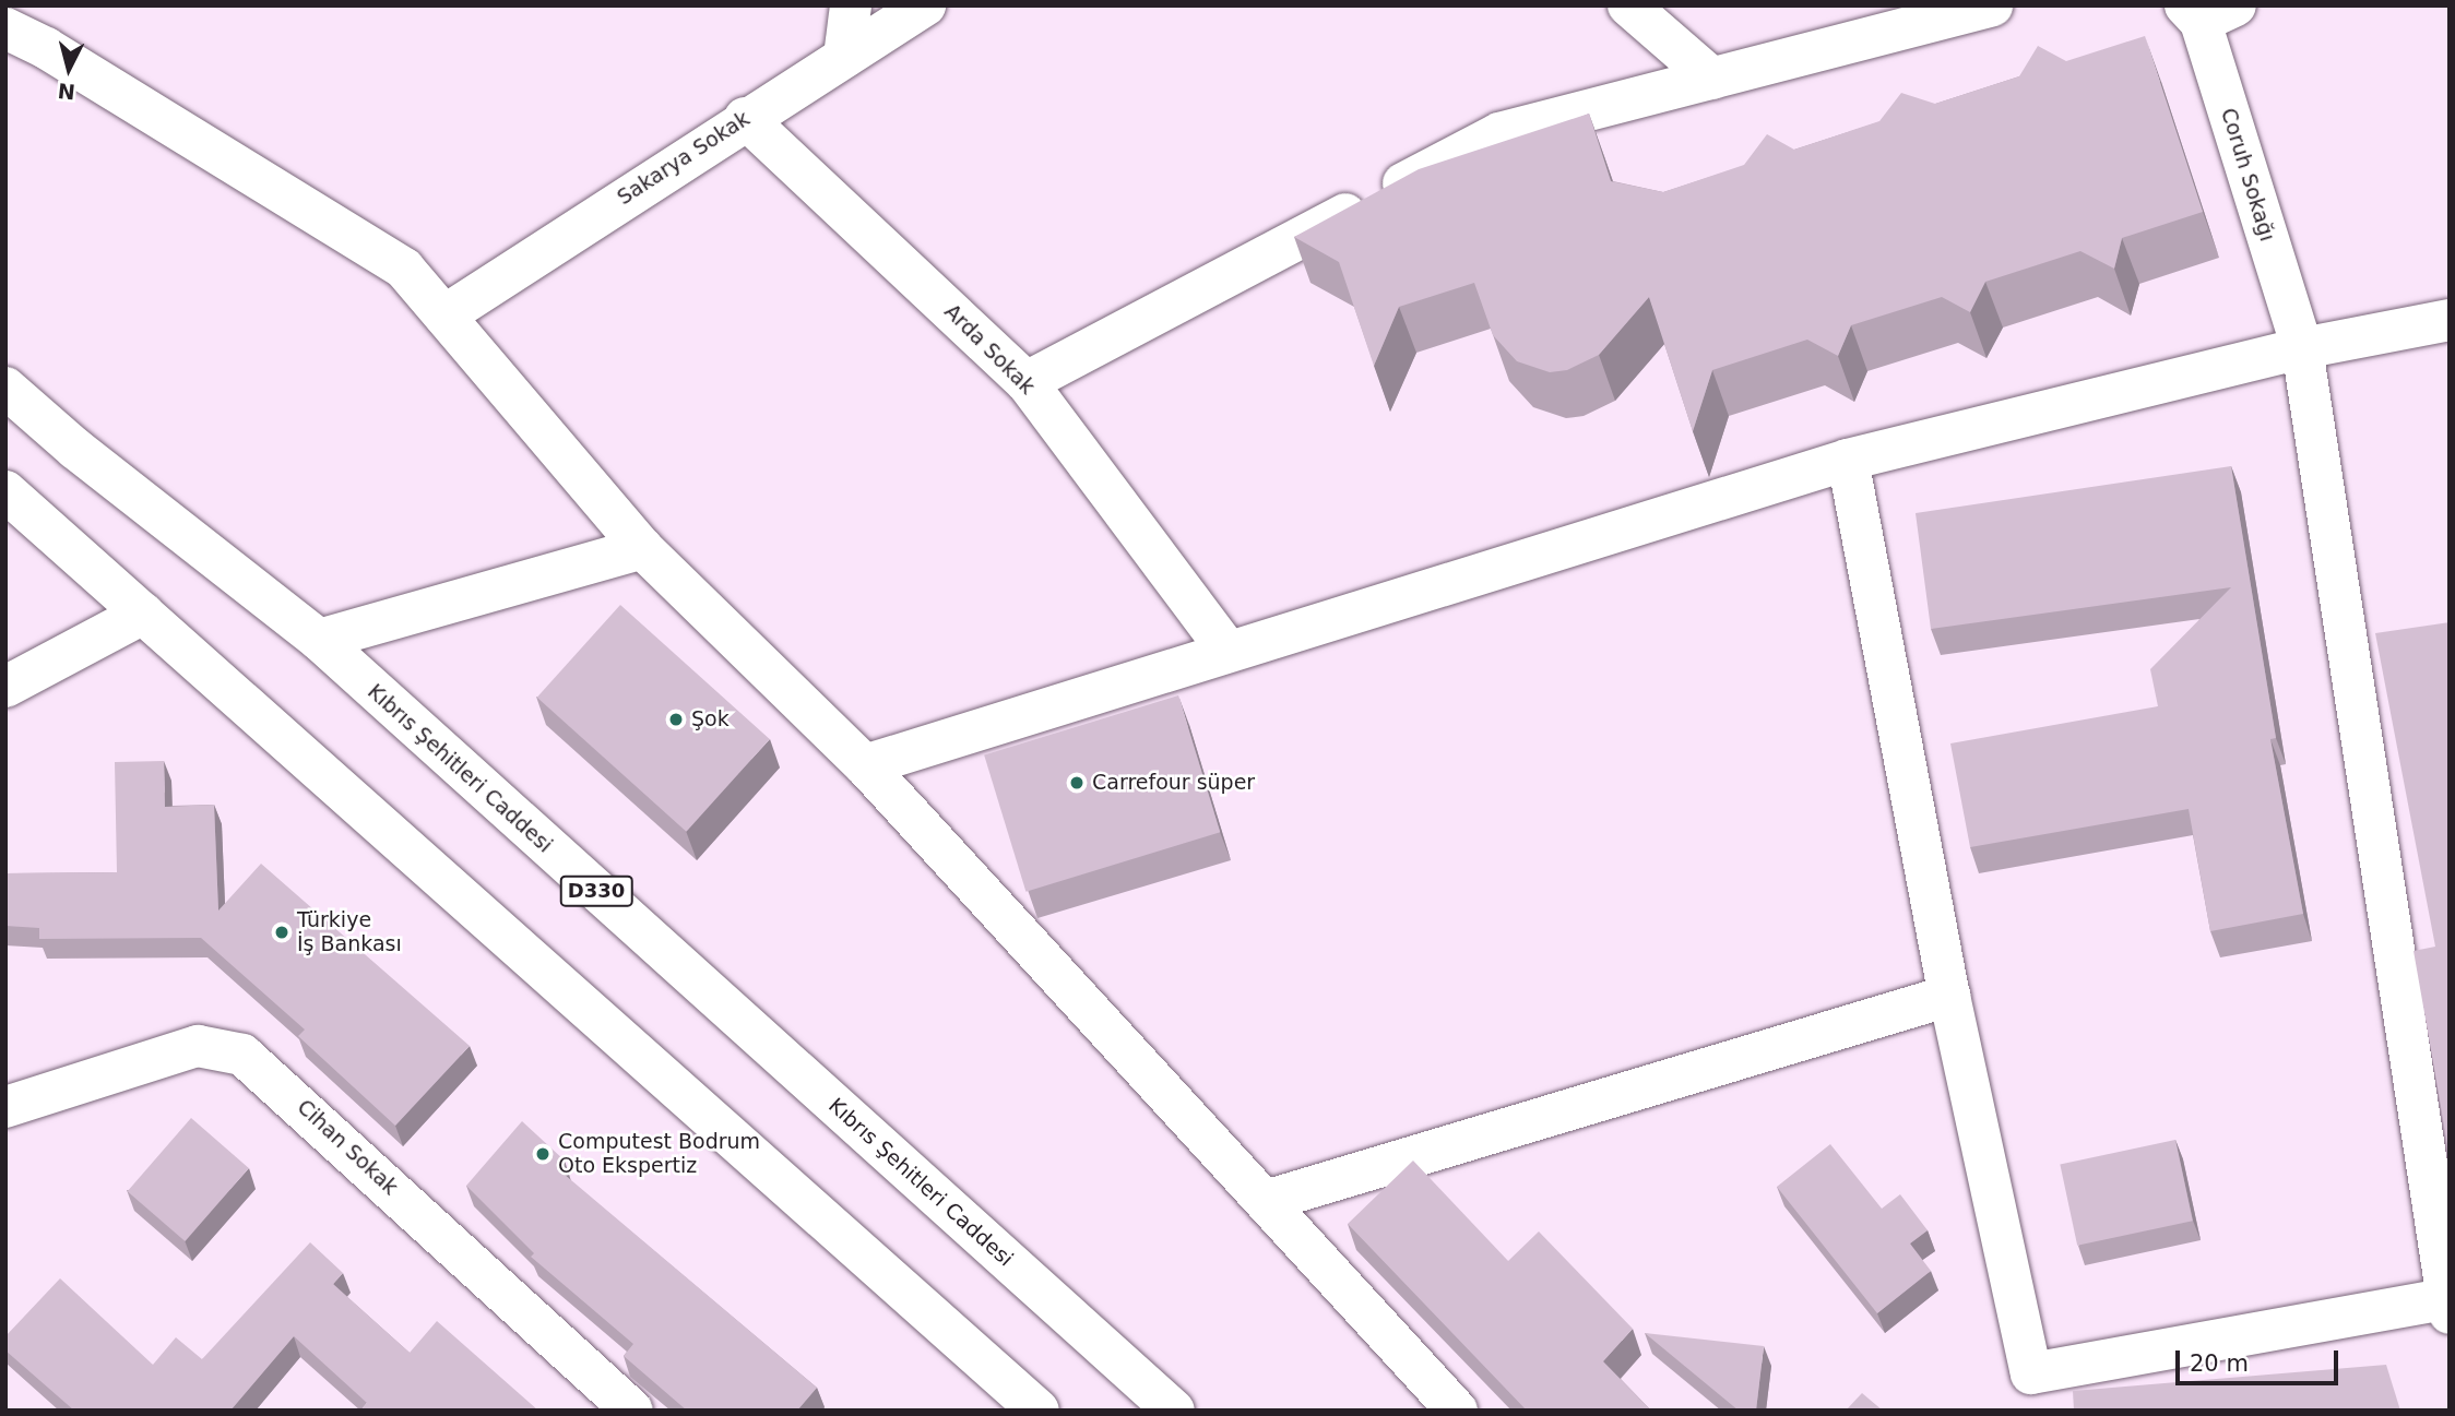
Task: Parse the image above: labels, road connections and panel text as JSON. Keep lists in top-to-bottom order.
{
  "streets": {
    "main road": [
      "Sakarya Sokak",
      "Coruh Sokağı",
      "Arda Sokak",
      "Kıbrıs Şehitleri Caddesi",
      "D330",
      "Cihan Sokak"
    ]
  },
  "crossings": [
    ["Sakarya Sokak", "Arda Sokak"]
  ],
  "places": [
    "Şok",
    "Carrefour süper",
    "Türkiye İş Bankası",
    "Computest Bodrum Oto Ekspertiz"
  ],
  "scale_bar": "20 m",
  "north": "bottom"
}
